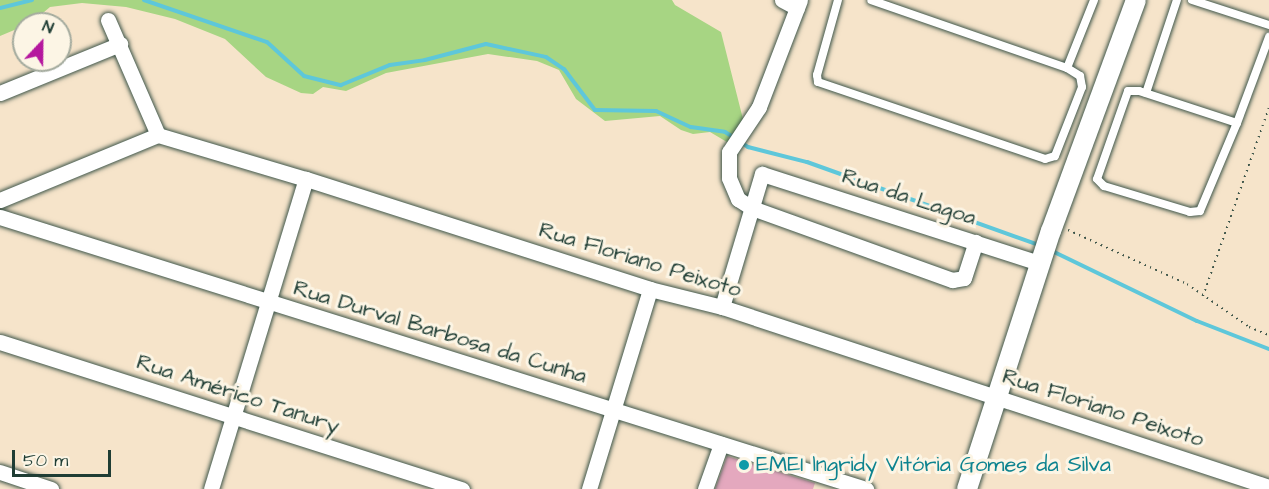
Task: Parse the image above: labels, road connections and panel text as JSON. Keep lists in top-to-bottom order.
{
  "streets": {
    "street": [
      "Rua da Lagoa",
      "Rua Floriano Peixoto",
      "Rua Durval Barbosa da Cunha",
      "Rua Américo Tanury"
    ]
  },
  "places": ["EMEI lngridy Vitória Gomes da Silva"],
  "scale_bar": "50 m",
  "north": "top"
}
